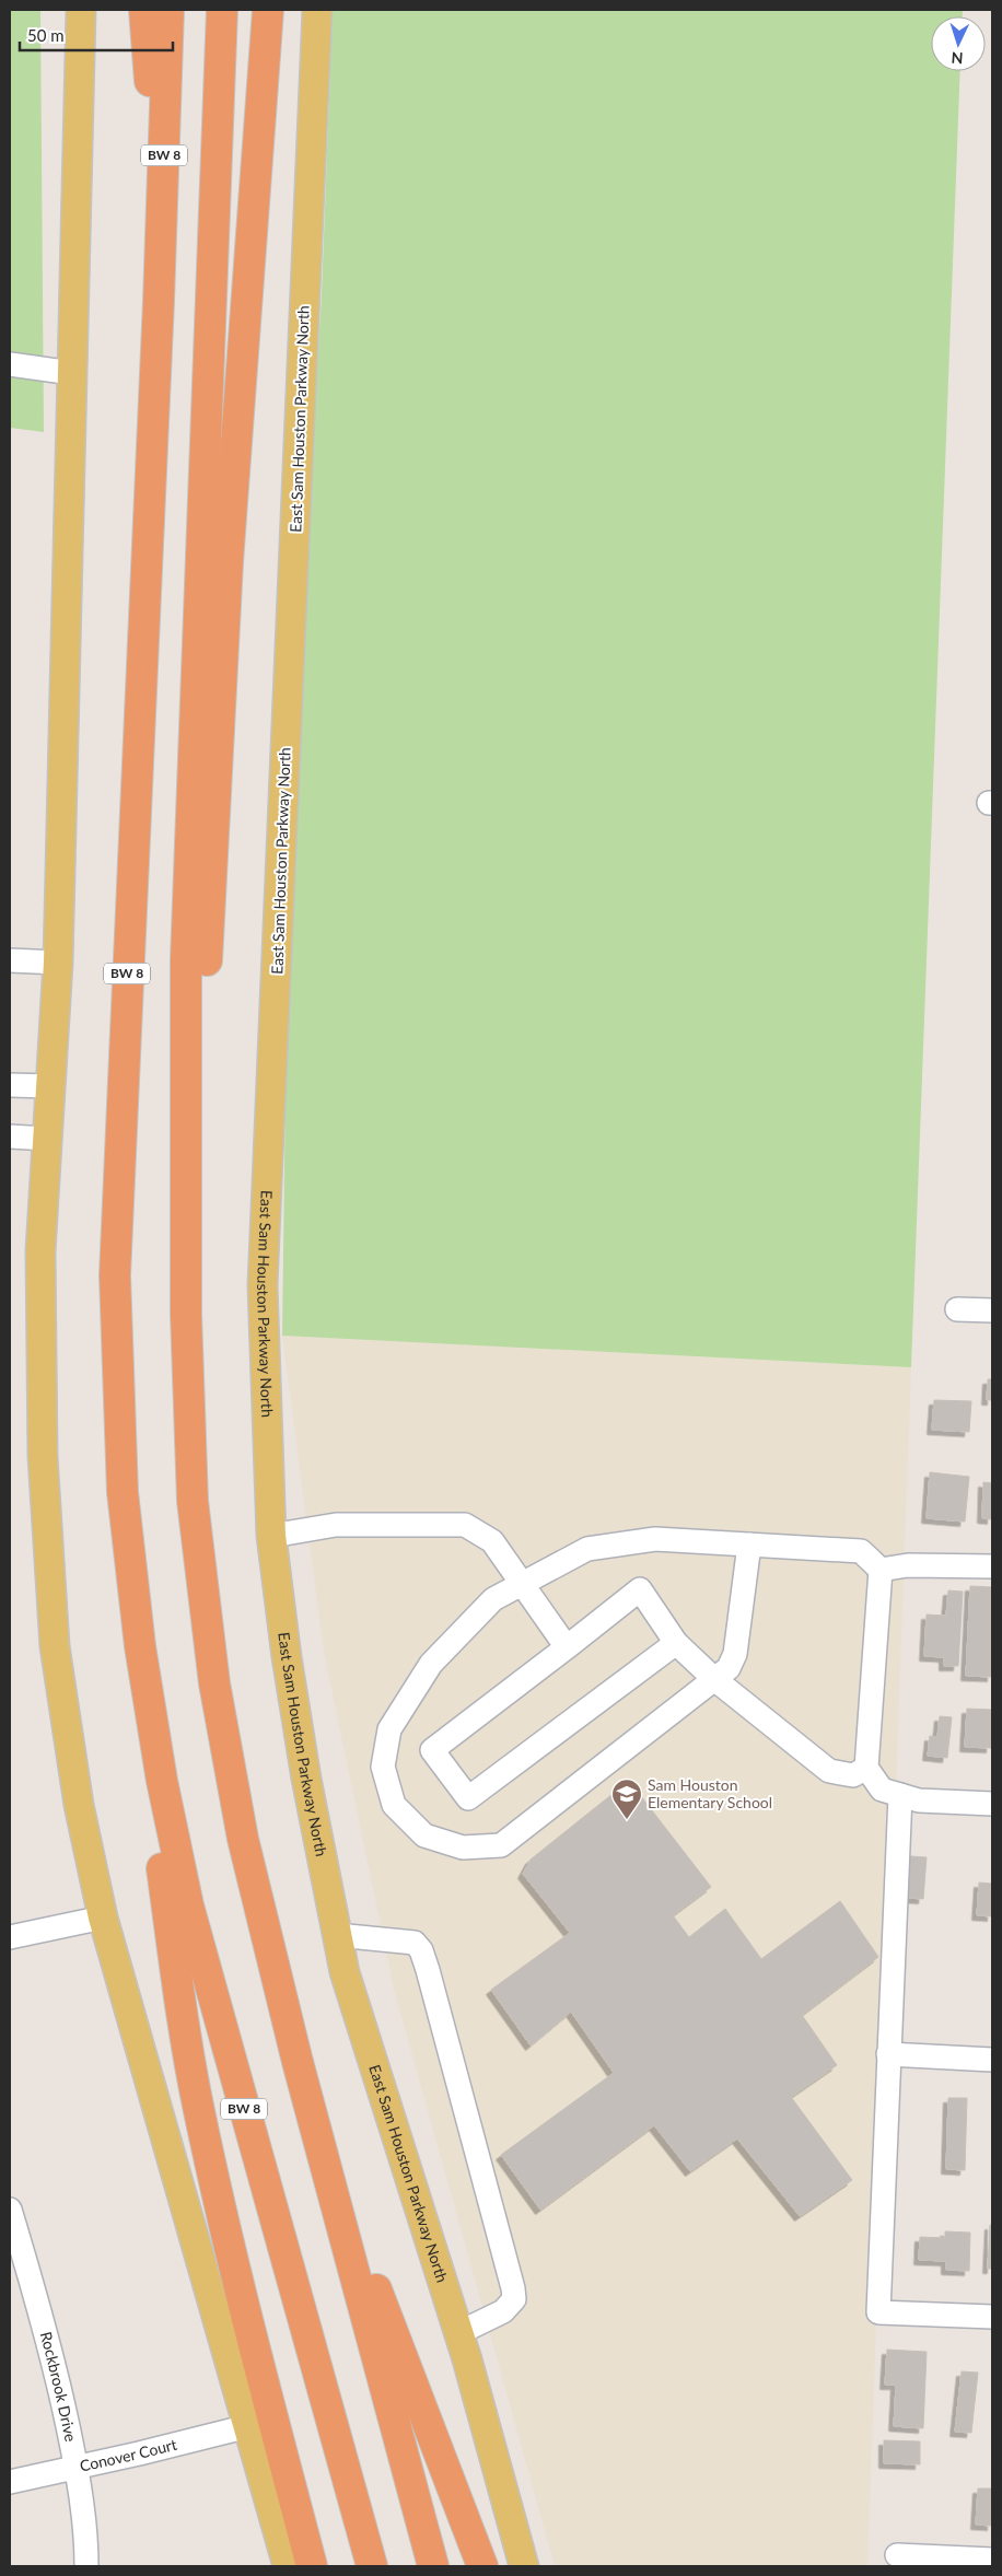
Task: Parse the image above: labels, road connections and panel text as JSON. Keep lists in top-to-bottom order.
{
  "streets": {
    "highway": ["BW 8"],
    "main road": ["East Sam Houston Parkway North"],
    "street": ["Rockbrook Drive", "Conover Court"]
  },
  "crossings": [
    ["Rockbrook Drive", "Conover Court"]
  ],
  "places": {
    "school or university": ["Sam Houston Elementary School"]
  },
  "scale_bar": "50 m",
  "north": "bottom"
}
